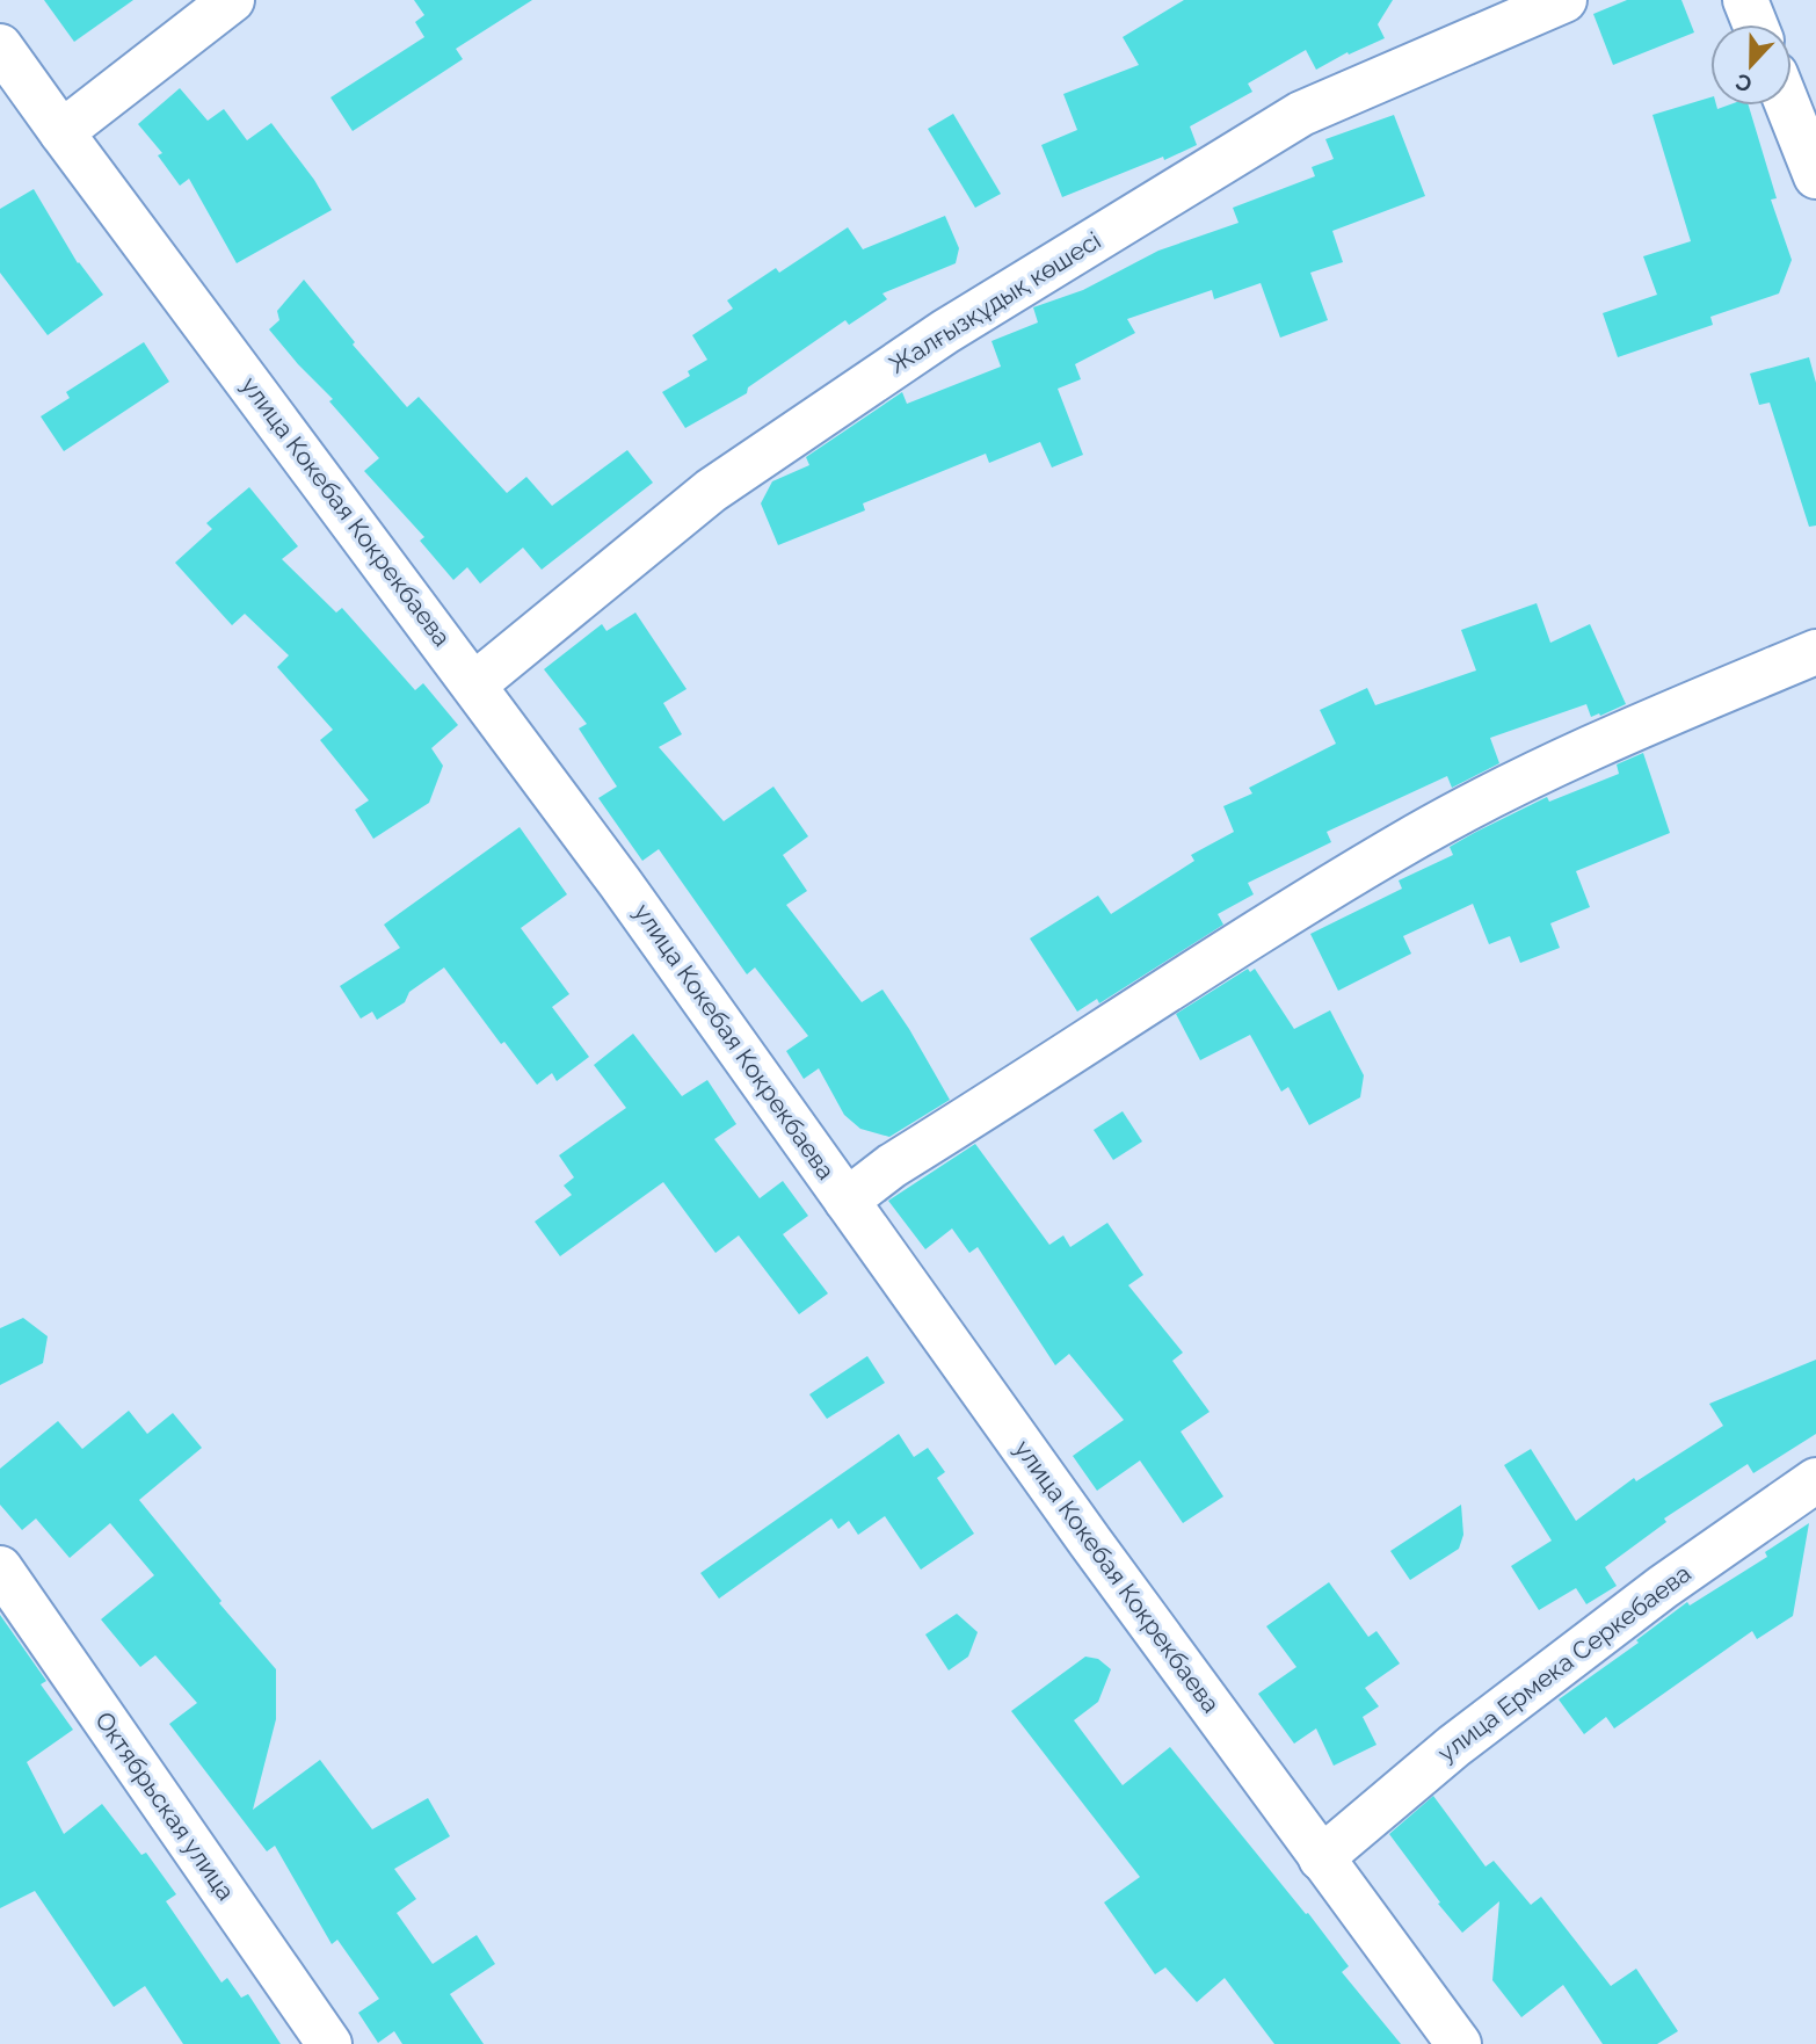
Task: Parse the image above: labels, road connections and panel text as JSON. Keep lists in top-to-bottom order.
{
  "streets": {
    "street": [
      "Жалғызқұдық көшесі",
      "улица Кокебая Кокрекбаева",
      "улица Ермека Серкебаева",
      "Октябрьская улица"
    ]
  },
  "crossings": [
    ["Жалғызқұдық көшесі", "улица Кокебая Кокрекбаева"],
    ["улица Кокебая Кокрекбаева", "улица Ермека Серкебаева"]
  ],
  "north": "bottom"
}
